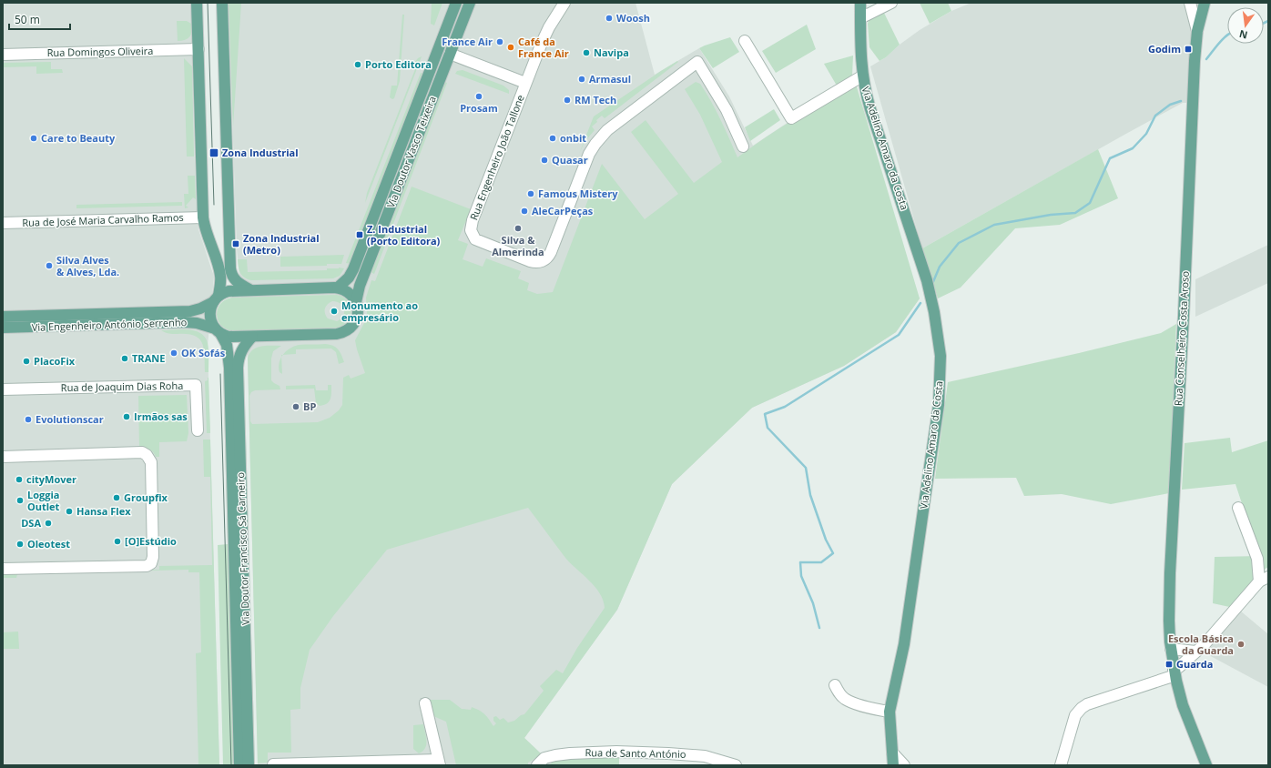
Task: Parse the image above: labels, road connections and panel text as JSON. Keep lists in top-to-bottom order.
{
  "streets": {
    "main road": [
      "Via Adelino Amaro da Costa",
      "Via Doutor Vasco Teixeira",
      "Via Engenheiro António Serrenho",
      "Rua Conselheiro Costa Aroso",
      "Via Doutor Francisco Sá Carneiro"
    ],
    "street": [
      "Rua Domingos Oliveira",
      "Rua Engenheiro João Tallone",
      "Rua de José Maria Carvalho Ramos",
      "Rua de Joaquim Dias Roha",
      "Rua de Santo António"
    ]
  },
  "crossings": [
    ["Rua Domingos Oliveira", "Via Doutor Francisco Sá Carneiro"],
    ["Via Doutor Vasco Teixeira", "Rua Engenheiro João Tallone"],
    ["Via Doutor Vasco Teixeira", "Via Engenheiro António Serrenho"],
    ["Via Doutor Vasco Teixeira", "Via Doutor Francisco Sá Carneiro"],
    ["Rua de José Maria Carvalho Ramos", "Via Doutor Francisco Sá Carneiro"],
    ["Via Engenheiro António Serrenho", "Via Doutor Francisco Sá Carneiro"]
  ],
  "places": {
    "other": [
      "Woosh",
      "France Air",
      "Café da France Air",
      "Navipa",
      "Porto Editora",
      "Armasul",
      "Prosam",
      "RM Tech",
      "Care to Beauty",
      "onbit",
      "Quasar",
      "Famous Mistery",
      "AleCarPeças",
      "Silva & Almerinda",
      "Silva Alves & Alves, Lda.",
      "Monumento ao empresário",
      "OK Sofás",
      "TRANE",
      "PlacoFix",
      "BP",
      "Irmãos sas",
      "Evolutionscar",
      "cityMover",
      "Groupfix",
      "Loggia Outlet",
      "Hansa Flex",
      "DSA",
      "[O]Estúdio",
      "Oleotest",
      "Escola Básica da Guarda"
    ],
    "transit": [
      "Godim",
      "Zona Industrial",
      "Z. Industrial (Porto Editora)",
      "Zona Industrial (Metro)",
      "Guarda"
    ]
  },
  "scale_bar": "50 m",
  "north": "bottom"
}
